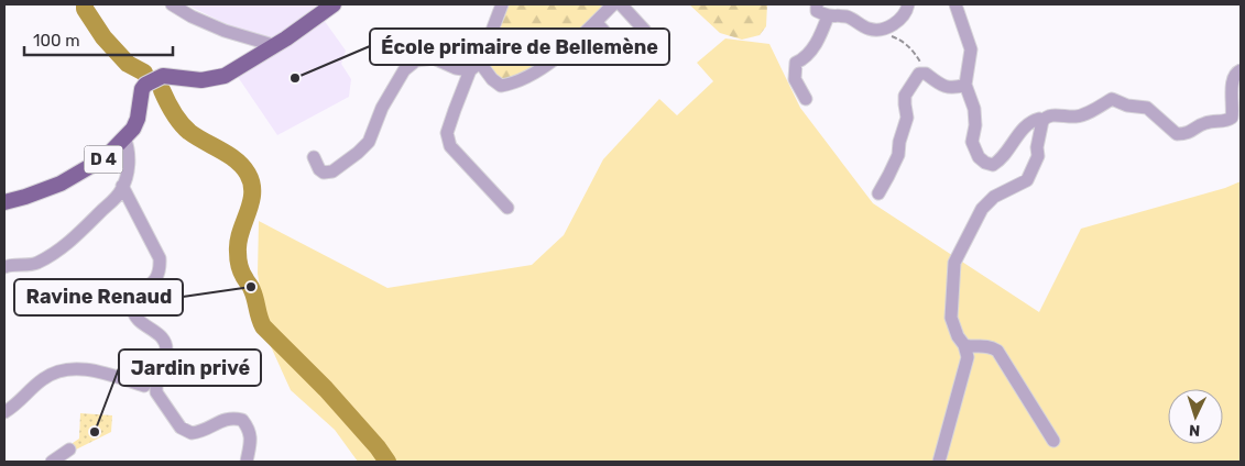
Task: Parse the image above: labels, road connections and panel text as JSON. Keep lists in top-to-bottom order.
{
  "streets": {
    "main road": ["D 4"]
  },
  "places": ["École primaire de Bellemène", "Ravine Renaud", "Jardin privé"],
  "scale_bar": "100 m",
  "north": "bottom"
}
